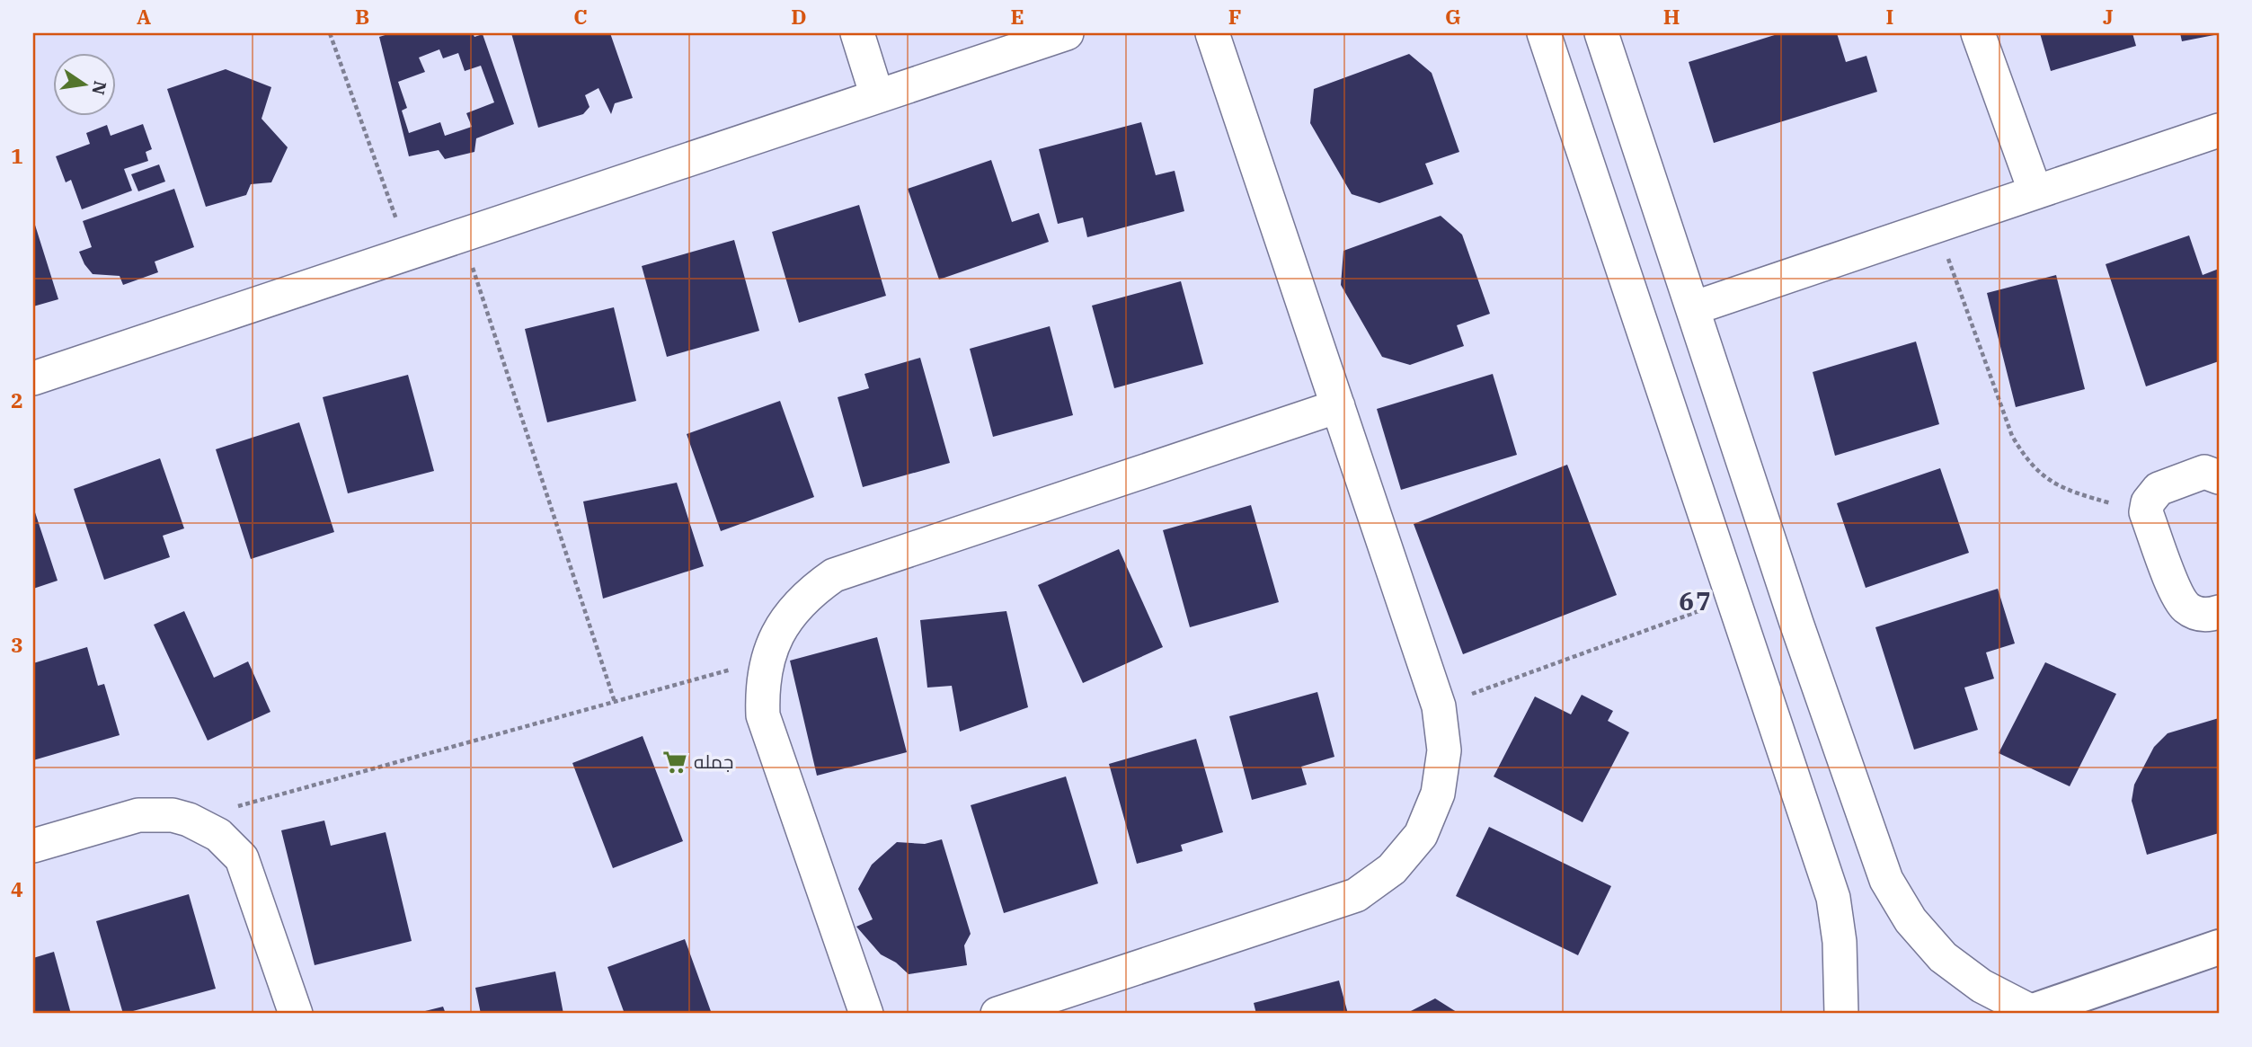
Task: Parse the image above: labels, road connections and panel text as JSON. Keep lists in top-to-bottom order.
{
  "districts": ["67"],
  "places": {
    "supermarket": ["جمله"]
  },
  "north": "right",
  "grid": {
    "columns": [
      "A",
      "B",
      "C",
      "D",
      "E",
      "F",
      "G",
      "H",
      "I",
      "J"
    ],
    "rows": [
      "1",
      "2",
      "3",
      "4"
    ]
  }
}
